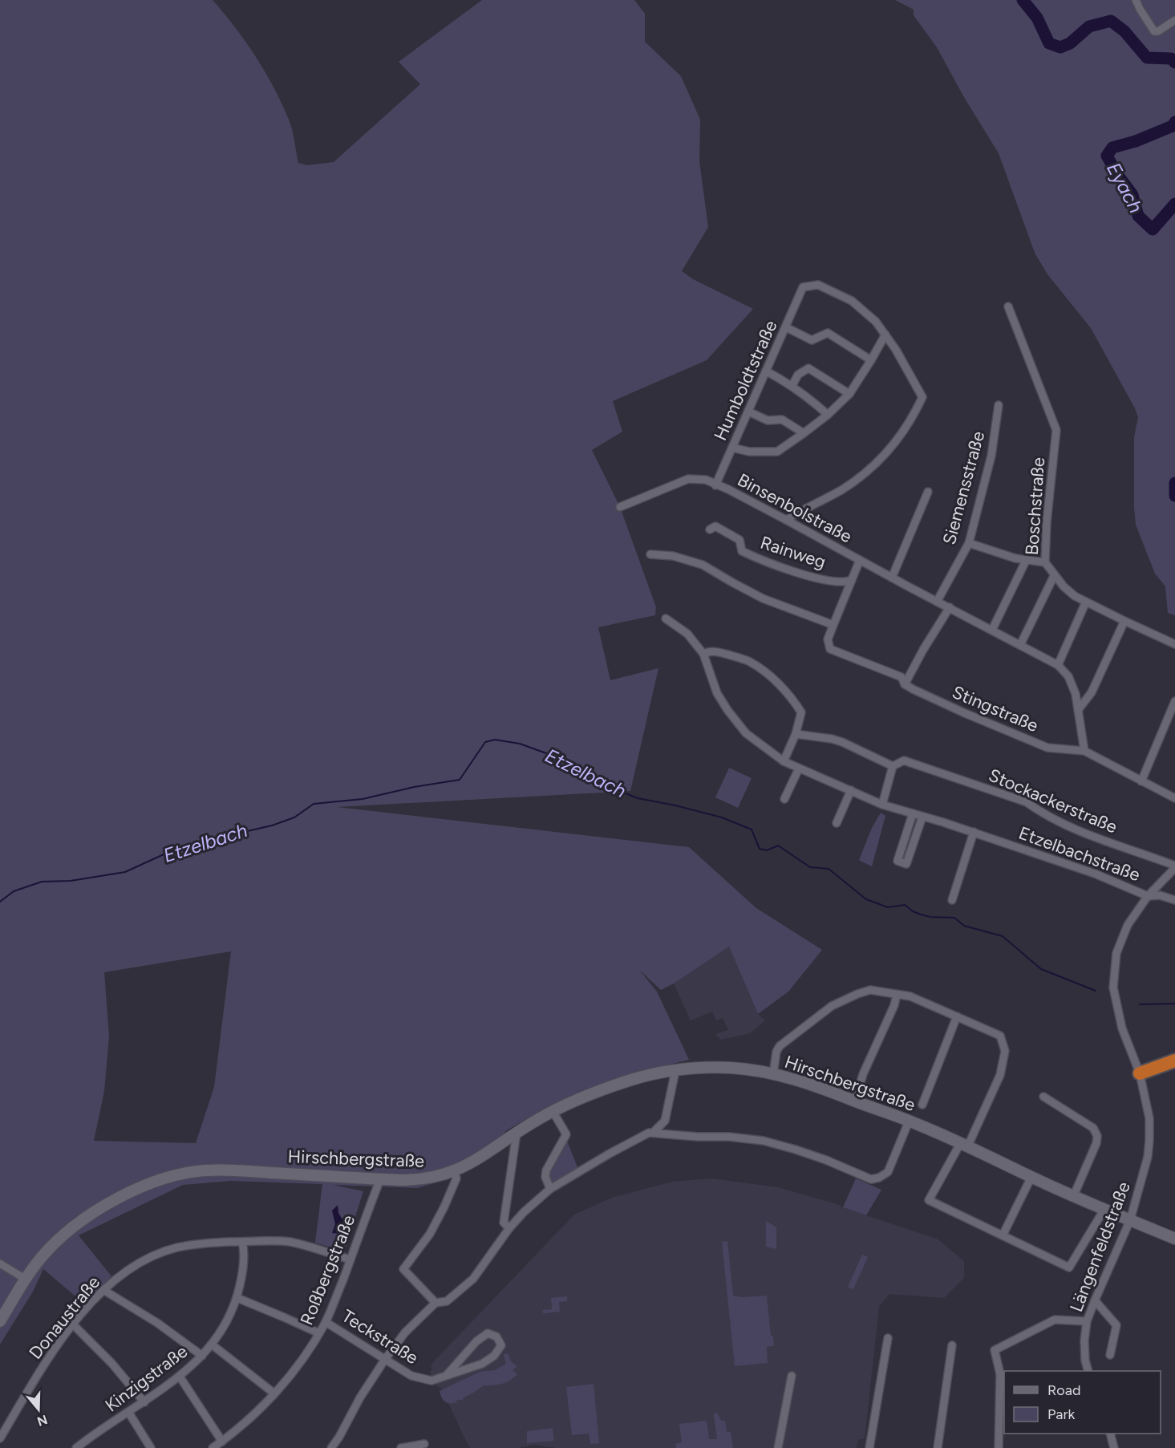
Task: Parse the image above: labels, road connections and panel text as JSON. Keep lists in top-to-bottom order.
{
  "streets": {
    "street": [
      "Humboldtstraße",
      "Siemensstraße",
      "Boschstraße",
      "Binsenbolstraße",
      "Rainweg",
      "Stingstraße",
      "Stockackerstraße",
      "Etzelbachstraße",
      "Hirschbergstraße",
      "Längenfeldstraße",
      "Roßbergstraße",
      "Donaustraße",
      "Teckstraße",
      "Kinzigstraße"
    ]
  },
  "crossings": [
    ["Humboldtstraße", "Binsenbolstraße"],
    ["Siemensstraße", "Binsenbolstraße"],
    ["Binsenbolstraße", "Stingstraße"],
    ["Rainweg", "Stingstraße"],
    ["Stockackerstraße", "Längenfeldstraße"],
    ["Etzelbachstraße", "Längenfeldstraße"],
    ["Hirschbergstraße", "Längenfeldstraße"],
    ["Hirschbergstraße", "Roßbergstraße"],
    ["Roßbergstraße", "Donaustraße"],
    ["Roßbergstraße", "Teckstraße"],
    ["Donaustraße", "Kinzigstraße"]
  ],
  "water": ["Eyach", "Etzelbach"],
  "legend": ["Road", "Park"],
  "north": "bottom"
}
